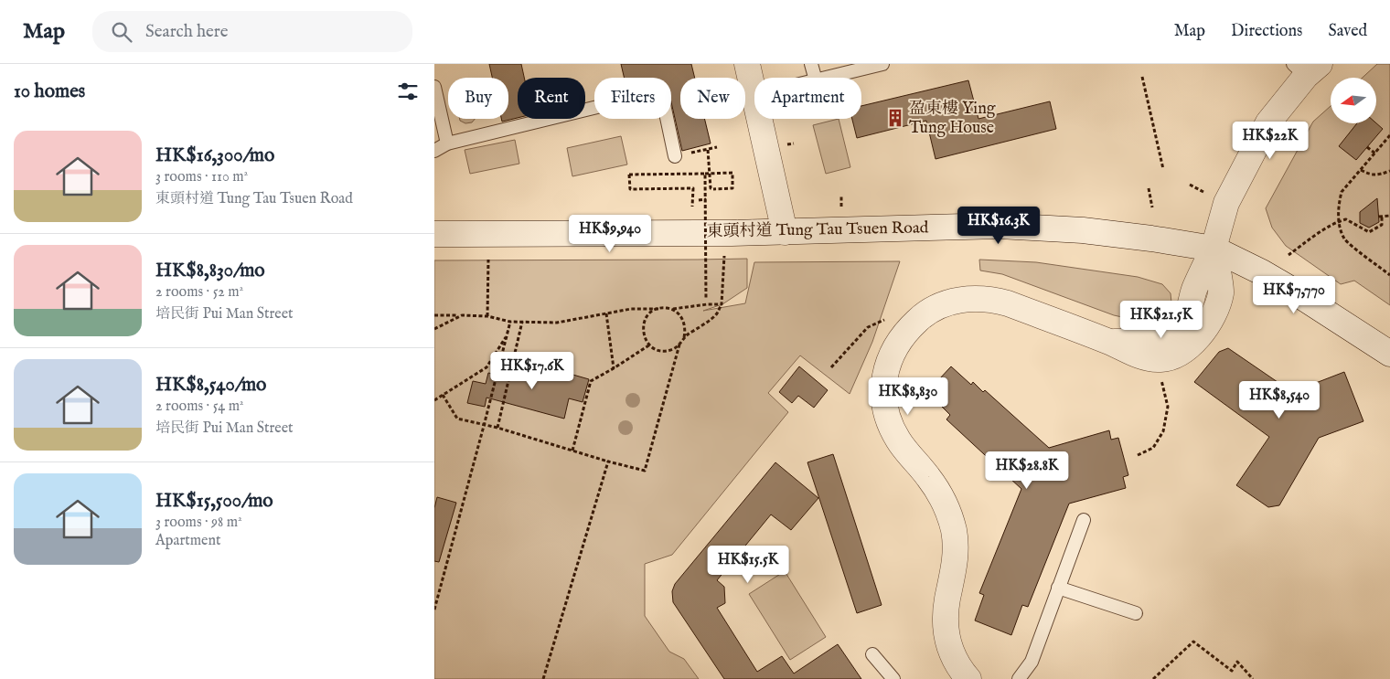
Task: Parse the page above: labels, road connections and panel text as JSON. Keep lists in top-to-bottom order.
{
  "streets": {
    "street": ["東頭村道 Tung Tau Tsuen Road"]
  },
  "places": {
    "building": ["盈東樓 Ying Tung House"]
  },
  "north": "left",
  "page": {
    "header": "Map",
    "search": "Search here",
    "nav": ["Map", "Directions", "Saved"],
    "heading": "10 homes",
    "chip": [
      "Buy",
      "Rent",
      "Filters",
      "New",
      "Apartment"
    ],
    "list": [
      {
        "name": "HK$16,300/mo",
        "note": "3 rooms · 110 m² · 東頭村道 Tung Tau Tsuen Road"
      },
      {
        "name": "HK$8,830/mo",
        "note": "2 rooms · 52 m² · 培民街 Pui Man Street"
      },
      {
        "name": "HK$8,540/mo",
        "note": "2 rooms · 54 m² · 培民街 Pui Man Street"
      },
      {
        "name": "HK$15,500/mo",
        "note": "3 rooms · 98 m² · Apartment"
      }
    ],
    "price": [
      "HK$22K",
      "HK$16.3K",
      "HK$9,940",
      "HK$7,770",
      "HK$21.5K",
      "HK$17.6K",
      "HK$8,830",
      "HK$8,540",
      "HK$28.8K",
      "HK$15.5K"
    ]
  }
}
